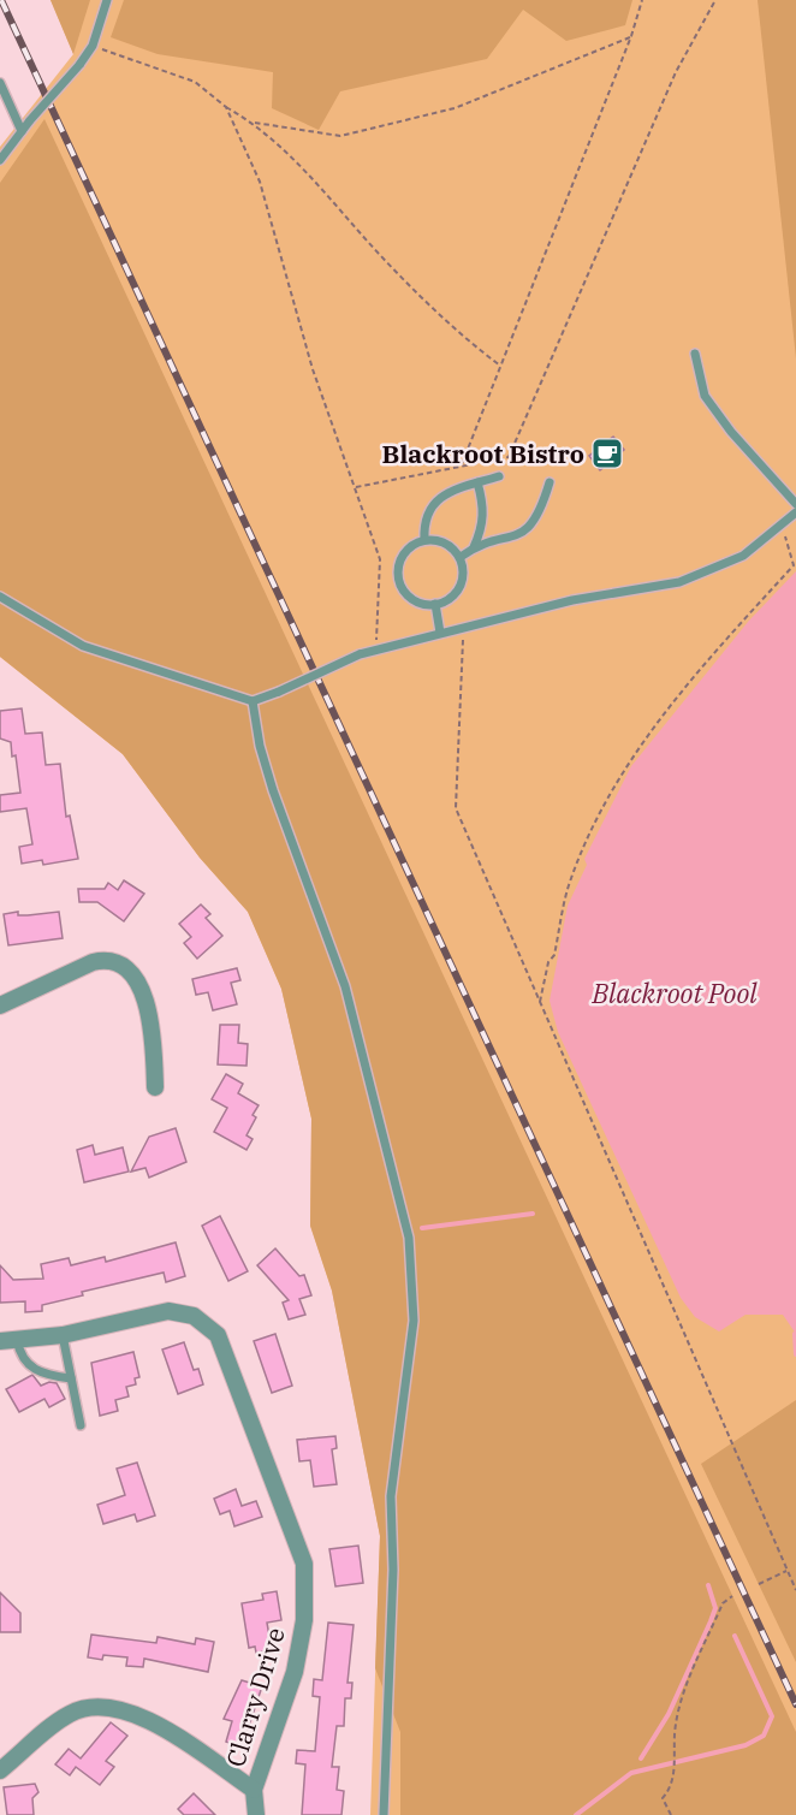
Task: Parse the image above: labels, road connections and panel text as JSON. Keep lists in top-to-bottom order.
{
  "streets": {
    "street": ["Clarry Drive"]
  },
  "water": ["Blackroot Pool"],
  "places": {
    "cafe": ["Blackroot Bistro"]
  }
}
